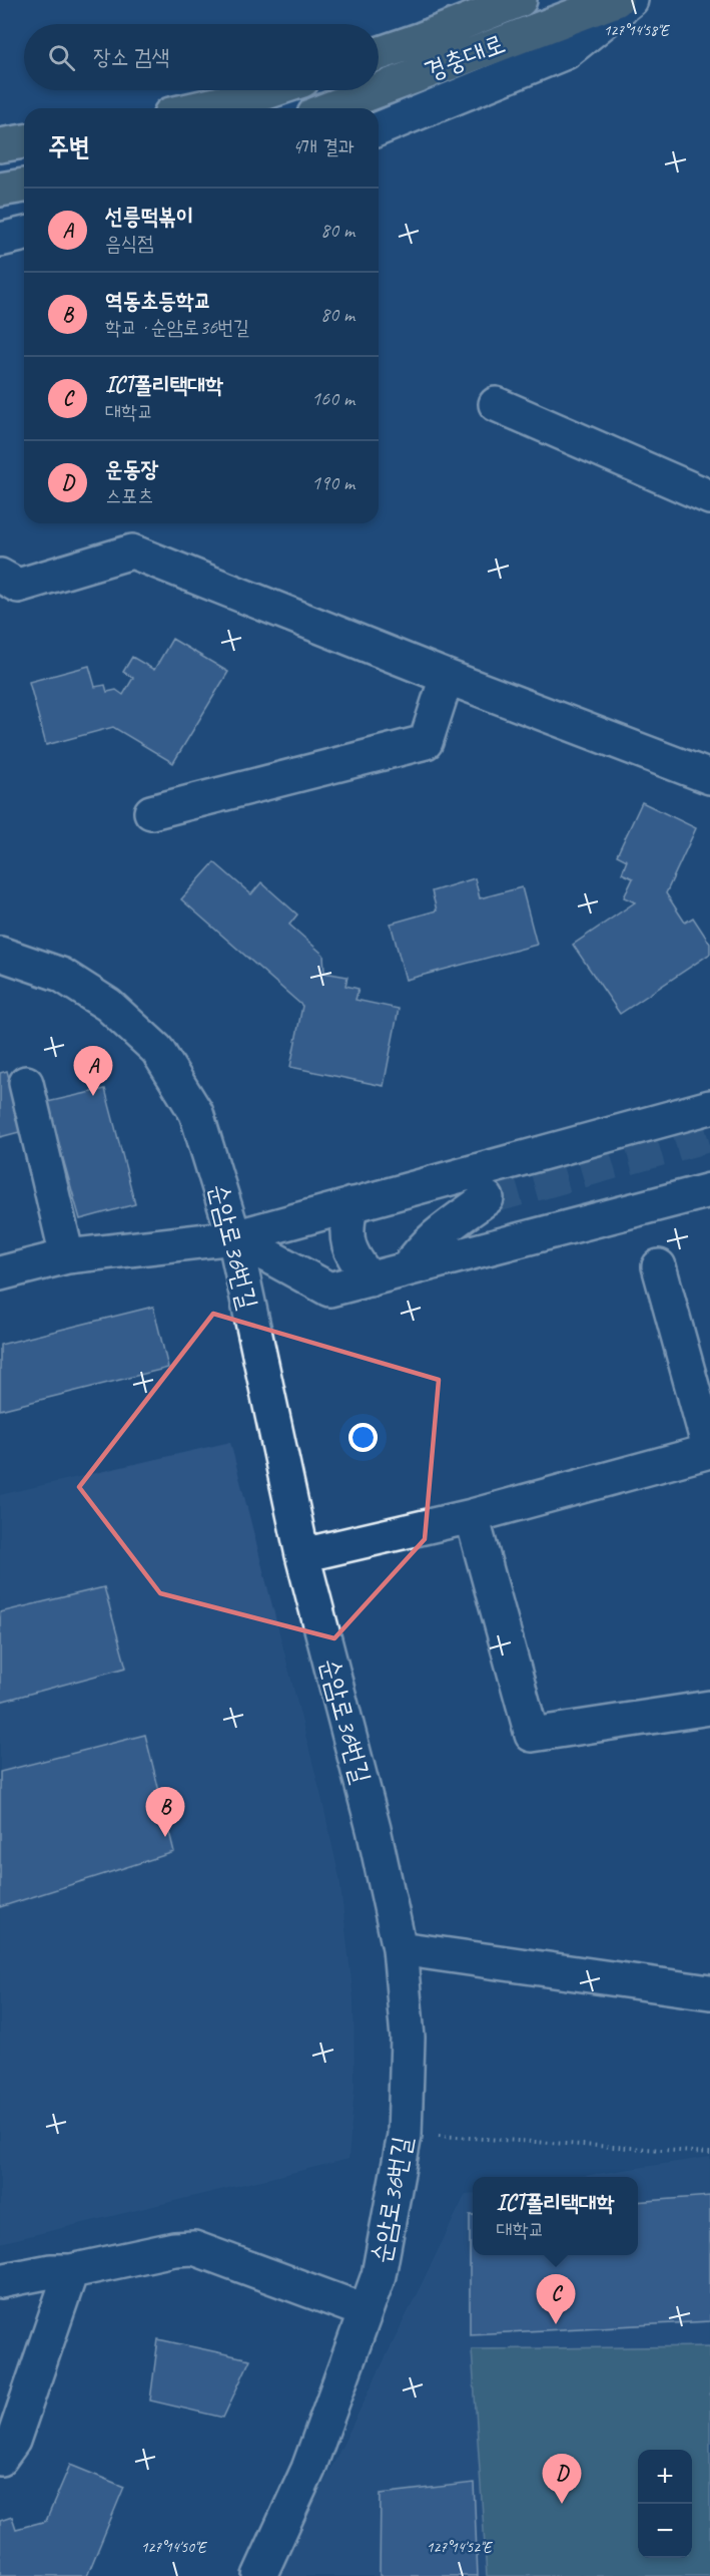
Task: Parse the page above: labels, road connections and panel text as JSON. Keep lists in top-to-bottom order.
{
  "streets": {
    "main road": ["경충대로"],
    "street": ["순암로36번길"]
  },
  "page": {
    "search": "장소 검색",
    "heading": ["주변", "4개 결과"],
    "list": [
      {
        "mark": "A",
        "name": "선릉떡볶이",
        "note": "음식점",
        "value": "80 m"
      },
      {
        "mark": "B",
        "name": "역동초등학교",
        "note": "학교 · 순암로36번길",
        "value": "80 m"
      },
      {
        "mark": "C",
        "name": "ICT폴리택대학",
        "note": "대학교",
        "value": "160 m"
      },
      {
        "mark": "D",
        "name": "운동장",
        "note": "스포츠",
        "value": "190 m"
      }
    ],
    "pins": [
      "A",
      "B",
      "C",
      "D"
    ],
    "popup": ["ICT폴리택대학", "대학교"],
    "map_buttons": ["+", "−"]
  },
  "coordinates": ["127°14'58\"E", "127°14'50\"E", "127°14'52\"E"]
}
